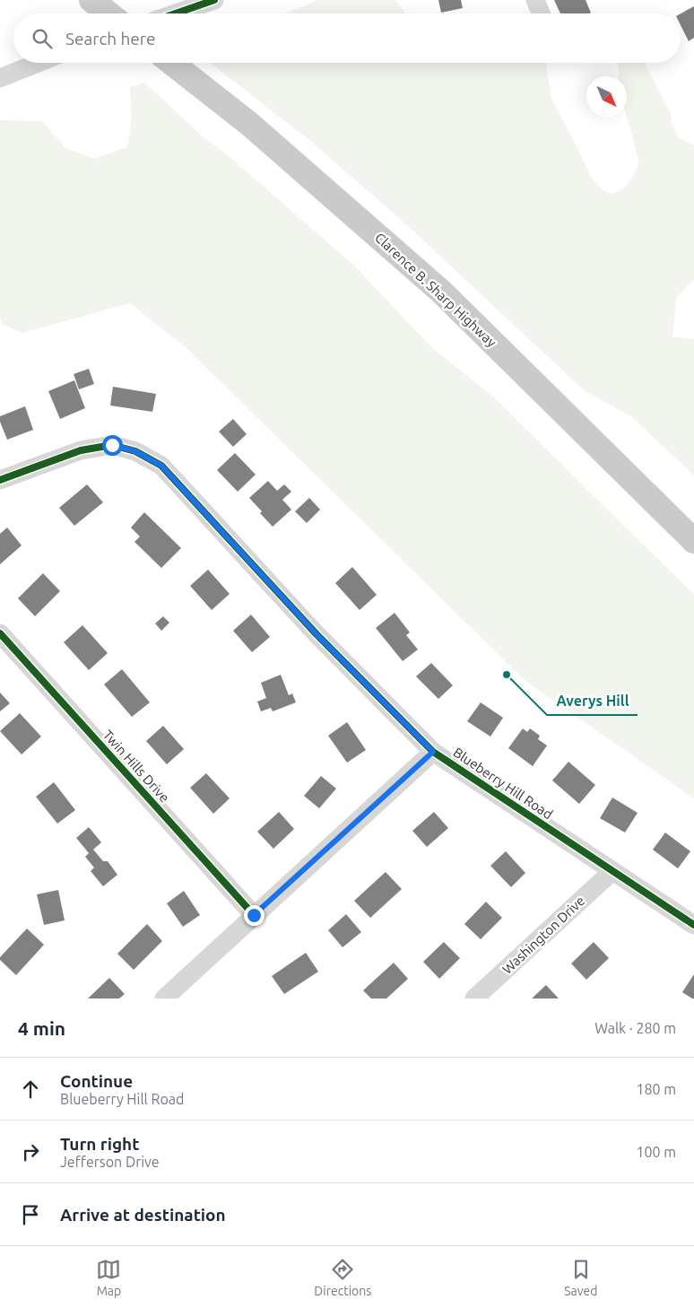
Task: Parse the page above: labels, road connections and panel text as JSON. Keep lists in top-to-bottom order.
{
  "streets": {
    "main road": ["Clarence B. Sharp Highway"],
    "street": ["Twin Hills Drive", "Blueberry Hill Road", "Washington Drive"]
  },
  "crossings": [
    ["Blueberry Hill Road", "Washington Drive"]
  ],
  "places": ["Averys Hill"],
  "north": "bottom right",
  "page": {
    "search": "Search here",
    "heading": ["4 min", "Walk · 280 m"],
    "list": [
      ["Continue", "Blueberry Hill Road", "180 m"],
      ["Turn right", "Jefferson Drive", "100 m"],
      "Arrive at destination"
    ],
    "nav": ["Map", "Directions", "Saved"]
  }
}
